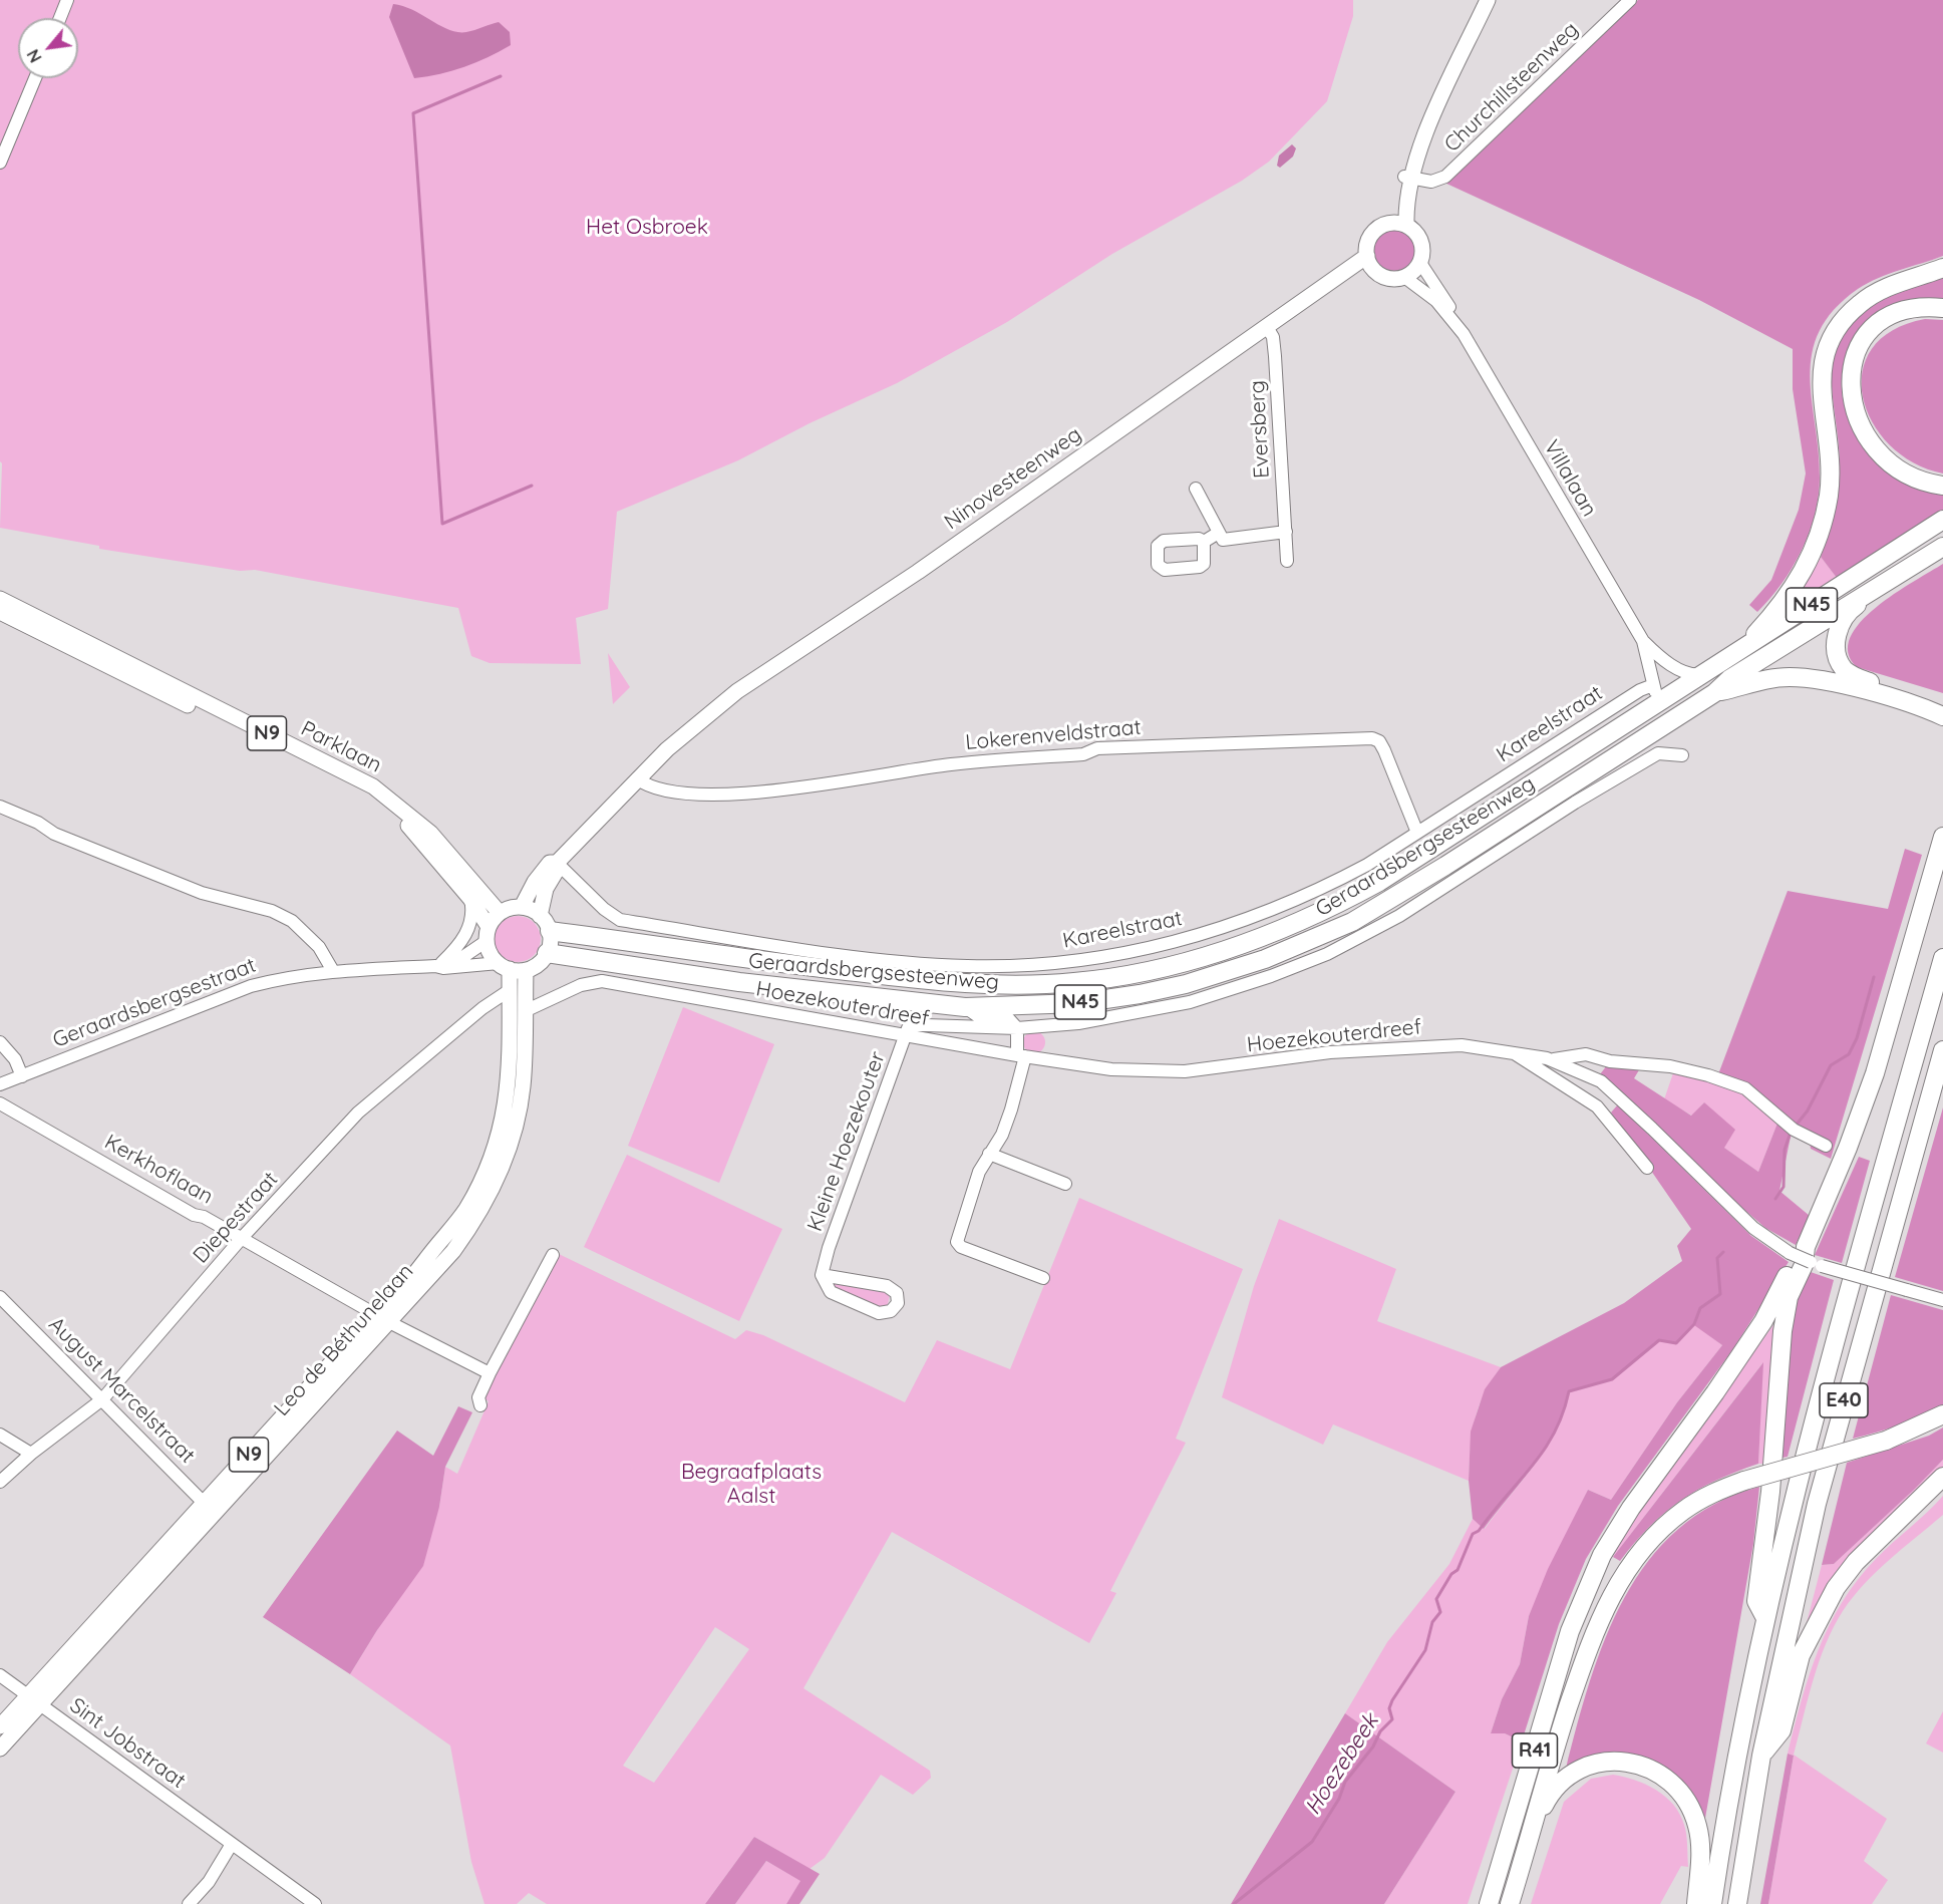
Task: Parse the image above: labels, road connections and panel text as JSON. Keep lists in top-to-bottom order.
{
  "streets": {
    "highway": [
      "N45",
      "Geraardsbergsesteenweg",
      "E40",
      "R41"
    ],
    "main road": [
      "Ninovesteenweg",
      "N9",
      "Parklaan",
      "Leo de Béthunelaan"
    ],
    "street": [
      "Churchillsteenweg",
      "Eversberg",
      "Villalaan",
      "Kareelstraat",
      "Lokerenveldstraat",
      "Geraardsbergsestraat",
      "Hoezekouterdreef",
      "Kleine Hoezekouter",
      "Kerkhoflaan",
      "Diepestraat",
      "August Marcelstraat",
      "Sint Jobstraat"
    ]
  },
  "crossings": [
    ["Eversberg", "Ninovesteenweg"],
    ["Ninovesteenweg", "Villalaan"],
    ["Ninovesteenweg", "Lokerenveldstraat"],
    ["Villalaan", "Kareelstraat"],
    ["Villalaan", "Geraardsbergsesteenweg"],
    ["Kareelstraat", "Lokerenveldstraat"],
    ["Kareelstraat", "Geraardsbergsesteenweg"],
    ["N9", "Leo de Béthunelaan"],
    ["N9", "Sint Jobstraat"],
    ["Parklaan", "Geraardsbergsesteenweg"],
    ["Parklaan", "Geraardsbergsestraat"],
    ["Parklaan", "Leo de Béthunelaan"],
    ["Geraardsbergsesteenweg", "Geraardsbergsestraat"],
    ["Geraardsbergsesteenweg", "Leo de Béthunelaan"],
    ["Geraardsbergsestraat", "Leo de Béthunelaan"],
    ["Hoezekouterdreef", "Kleine Hoezekouter"],
    ["Hoezekouterdreef", "Leo de Béthunelaan"],
    ["Hoezekouterdreef", "R41"],
    ["Kerkhoflaan", "Diepestraat"],
    ["Kerkhoflaan", "Leo de Béthunelaan"],
    ["Diepestraat", "Leo de Béthunelaan"],
    ["Diepestraat", "August Marcelstraat"],
    ["Leo de Béthunelaan", "August Marcelstraat"],
    ["Leo de Béthunelaan", "Sint Jobstraat"]
  ],
  "water": ["Hoezebeek"],
  "parks": ["Het Osbroek", "Begraafplaats Aalst"],
  "north": "bottom left"
}
